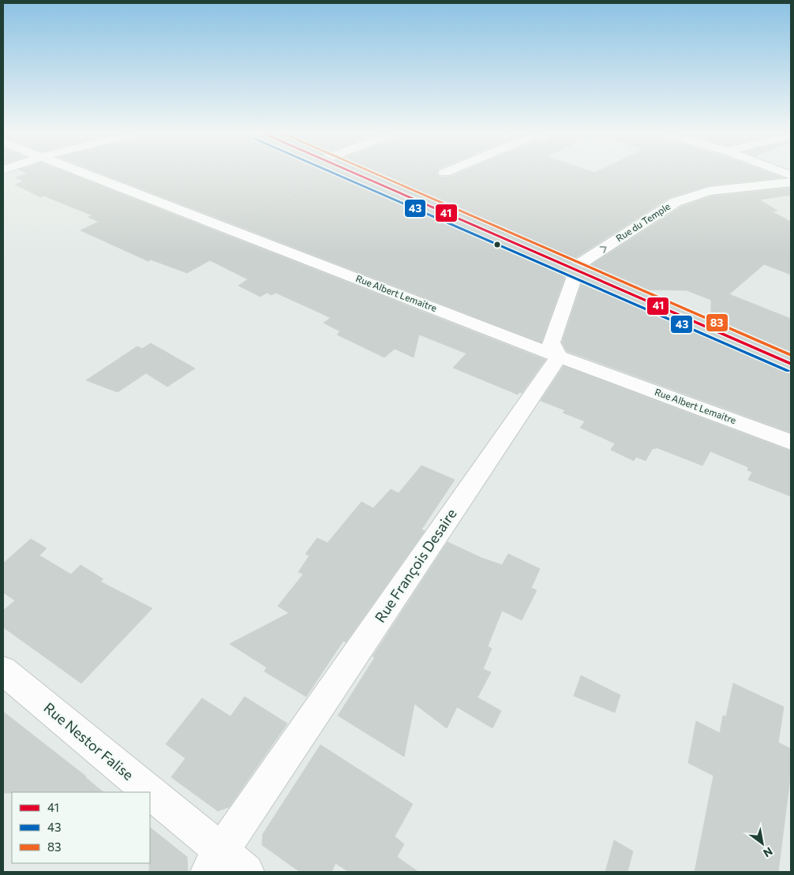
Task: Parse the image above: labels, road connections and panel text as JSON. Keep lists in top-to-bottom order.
{
  "streets": {
    "street": [
      "Rue du Temple",
      "Rue Albert Lemaitre",
      "Rue François Desaire",
      "Rue Nestor Falise"
    ]
  },
  "crossings": [
    ["Rue Albert Lemaitre", "Rue François Desaire"],
    ["Rue François Desaire", "Rue Nestor Falise"]
  ],
  "one_way": ["Rue du Temple"],
  "lines": ["transit line 41", "transit line 43", "transit line 83"],
  "legend": ["41", "43", "83"],
  "north": "bottom right"
}
